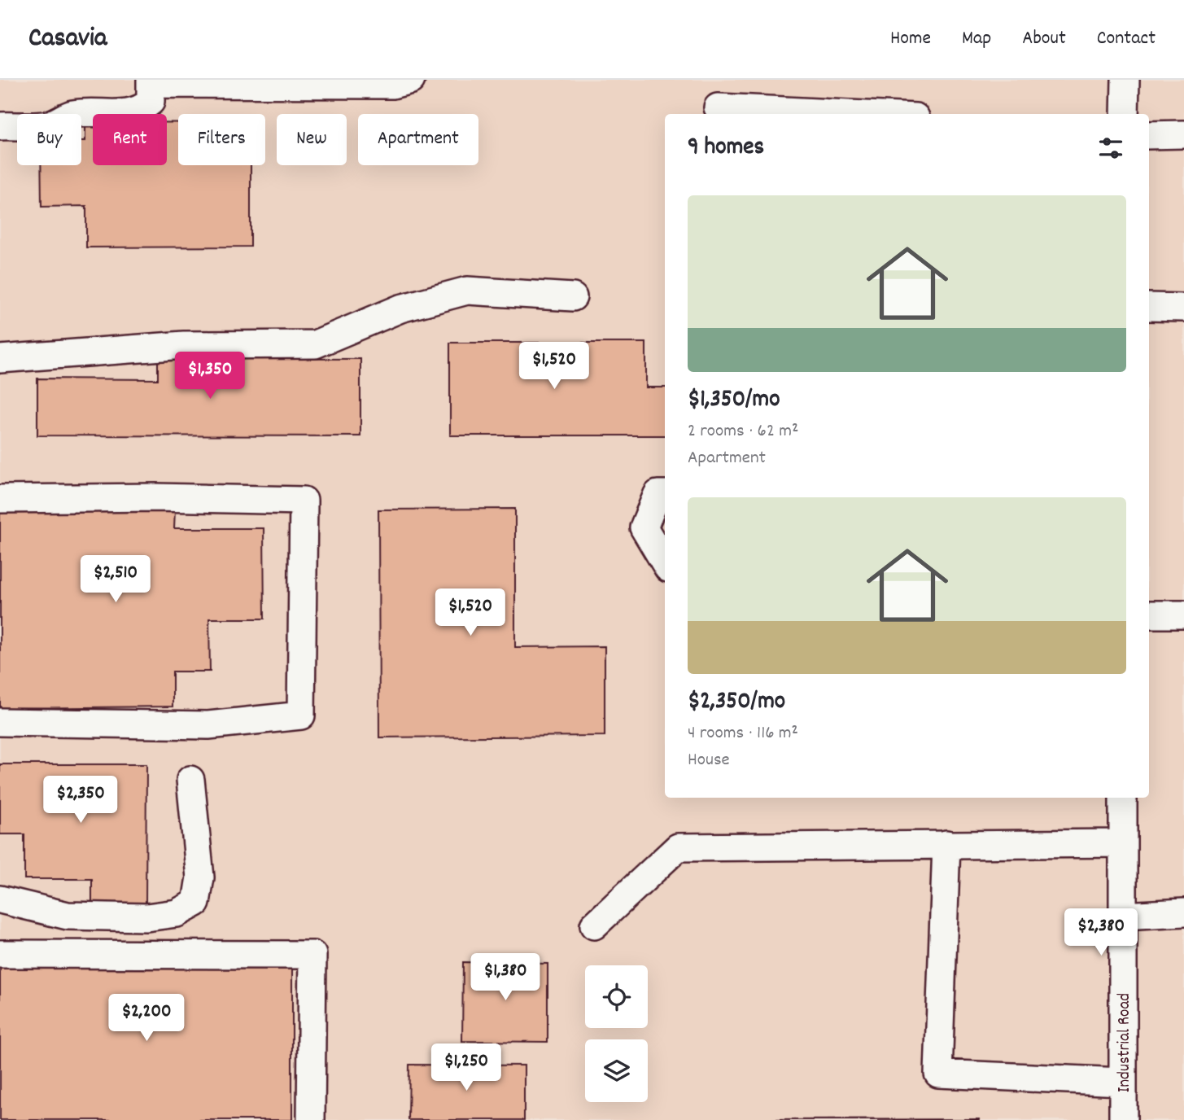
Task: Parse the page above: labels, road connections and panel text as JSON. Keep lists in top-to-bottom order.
{
  "streets": {
    "street": ["Industrial Road"]
  },
  "page": {
    "header": "Casavia",
    "nav": [
      "Home",
      "Map",
      "About",
      "Contact"
    ],
    "chip": [
      "Buy",
      "Rent",
      "Filters",
      "New",
      "Apartment"
    ],
    "heading": "9 homes",
    "list": [
      {
        "name": "$1,350/mo",
        "note": "2 rooms · 62 m² · Apartment"
      },
      {
        "name": "$2,350/mo",
        "note": "4 rooms · 116 m² · House"
      }
    ],
    "price": [
      "$1,520",
      "$1,350",
      "$2,510",
      "$1,520",
      "$2,350",
      "$2,380",
      "$1,380",
      "$2,200",
      "$1,250"
    ]
  }
}
